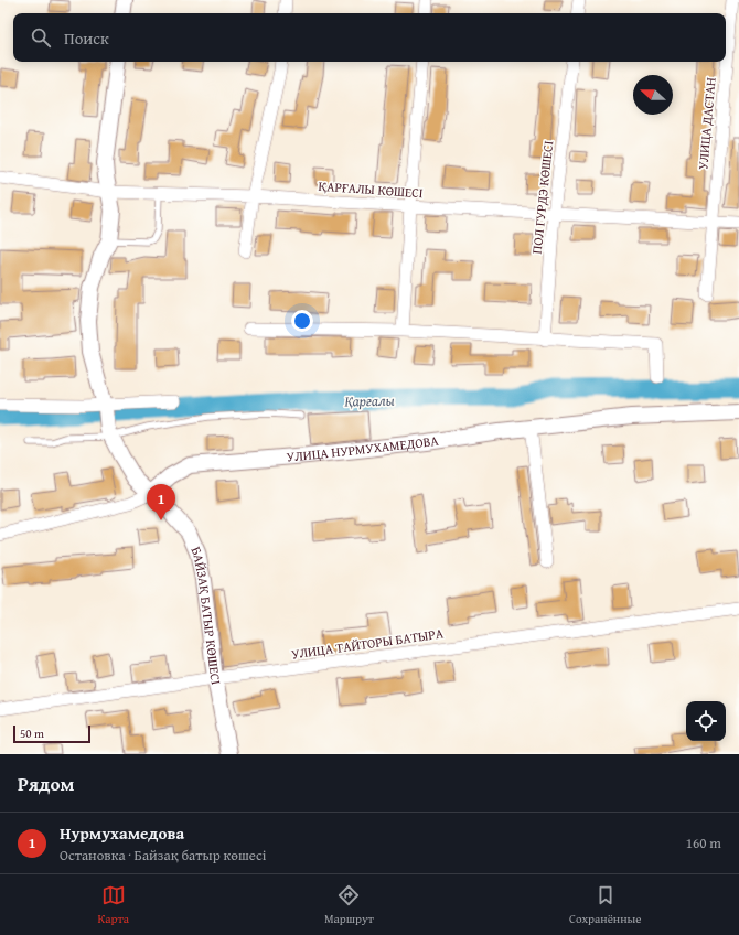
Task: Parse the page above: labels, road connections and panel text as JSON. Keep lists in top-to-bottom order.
{
  "streets": {
    "street": [
      "УЛИЦА ДАСТАН",
      "ҚАРҒАЛЫ КӨШЕСІ",
      "ПОЛ ГУРДЭ КӨШЕСІ",
      "УЛИЦА НУРМУХАМЕДОВА",
      "БАЙЗАҚ БАТЫР КӨШЕСІ",
      "УЛИЦА ТАЙТОРЫ БАТЫРА"
    ]
  },
  "crossings": [
    ["УЛИЦА ДАСТАН", "ҚАРҒАЛЫ КӨШЕСІ"],
    ["ҚАРҒАЛЫ КӨШЕСІ", "ПОЛ ГУРДЭ КӨШЕСІ"],
    ["УЛИЦА НУРМУХАМЕДОВА", "БАЙЗАҚ БАТЫР КӨШЕСІ"],
    ["БАЙЗАҚ БАТЫР КӨШЕСІ", "УЛИЦА ТАЙТОРЫ БАТЫРА"]
  ],
  "water": ["Қарғалы"],
  "scale_bar": "50 m",
  "north": "left",
  "page": {
    "search": "Поиск",
    "pins": "1",
    "scale": "50 m",
    "heading": "Рядом",
    "list": [
      {
        "mark": "1",
        "name": "Нурмухамедова",
        "note": "Остановка · Байзақ батыр көшесі",
        "value": "160 m"
      }
    ],
    "nav": ["Карта", "Маршрут", "Сохранённые"]
  }
}
